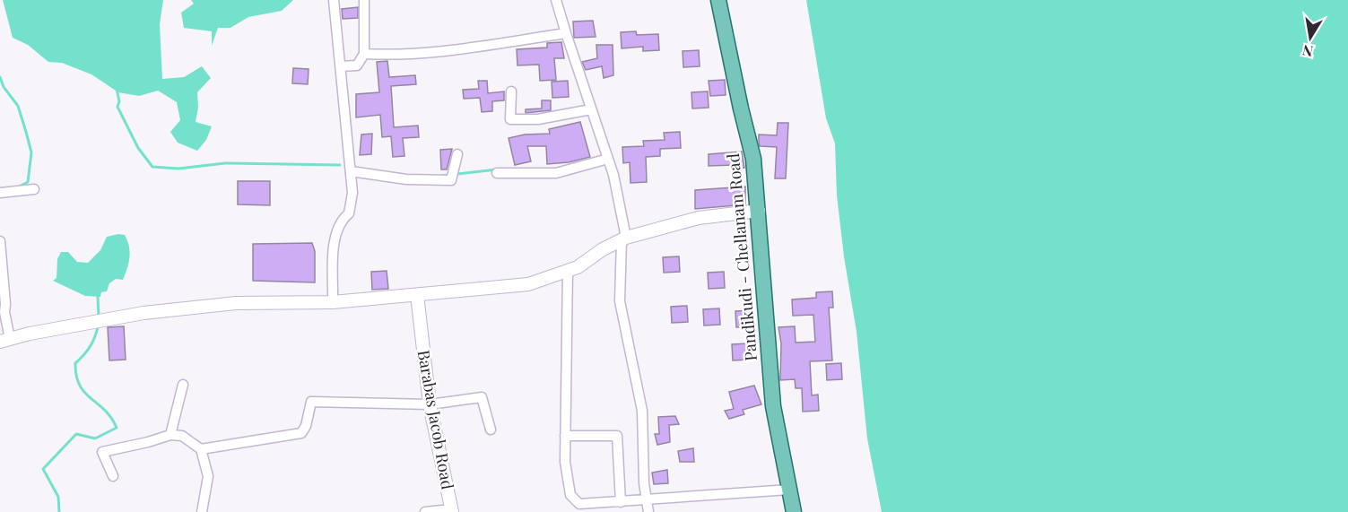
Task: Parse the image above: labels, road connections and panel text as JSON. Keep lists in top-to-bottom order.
{
  "streets": {
    "main road": ["Pandikudi - Chellanam Road", "Barabas Jacob Road"]
  },
  "north": "bottom"
}
